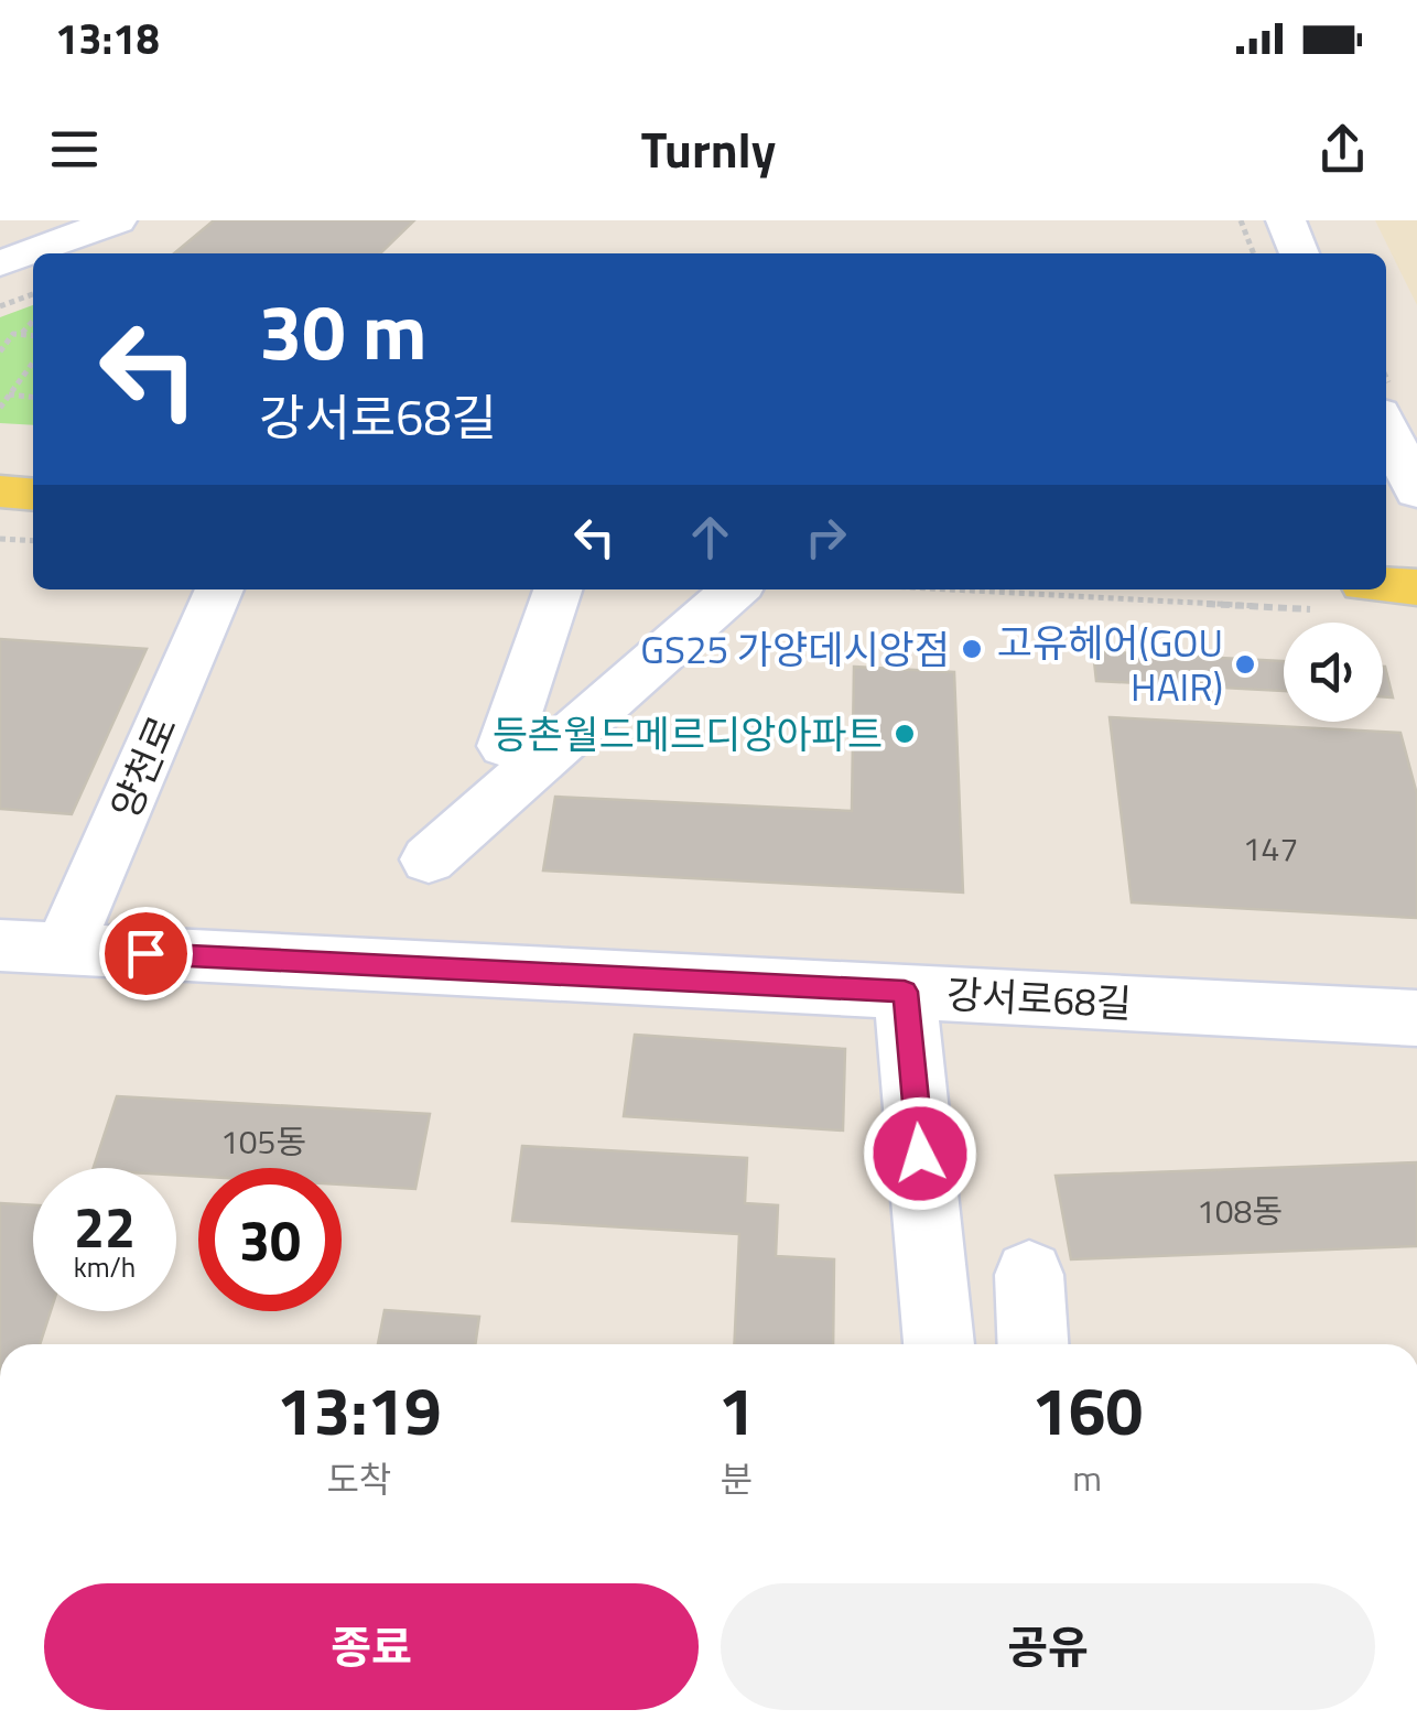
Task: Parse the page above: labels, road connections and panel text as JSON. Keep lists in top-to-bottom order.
{
  "streets": {
    "street": ["양천로", "강서로68길"]
  },
  "crossings": [
    ["양천로", "강서로68길"]
  ],
  "places": ["GS25 가양데시앙점", "고유헤어(GOU HAIR)", "등촌월드메르디앙아파트"],
  "house_numbers": ["147", "105동", "108동"],
  "page": {
    "status": "13:18",
    "header": "Turnly",
    "turn": ["30 m", "강서로68길"],
    "speed": "22 km/h",
    "limit": "30",
    "eta": [
      "13:19",
      "도착",
      "1",
      "분",
      "160",
      "m"
    ],
    "buttons": ["종료", "공유"]
  }
}
